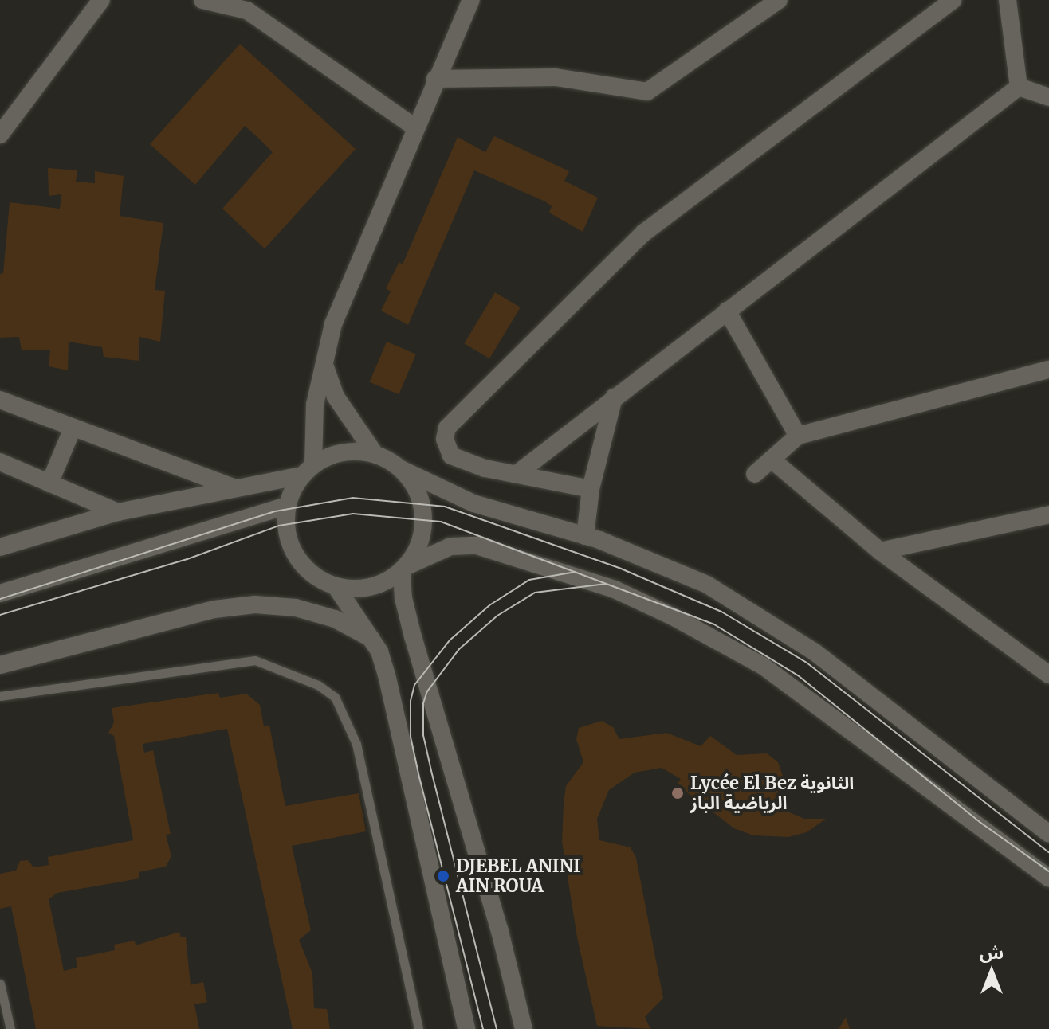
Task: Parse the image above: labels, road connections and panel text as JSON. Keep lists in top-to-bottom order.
{
  "places": ["Lycée El Bez الثانوية الرياضية الباز", "DJEBEL ANINI AIN ROUA"],
  "north": "top"
}
